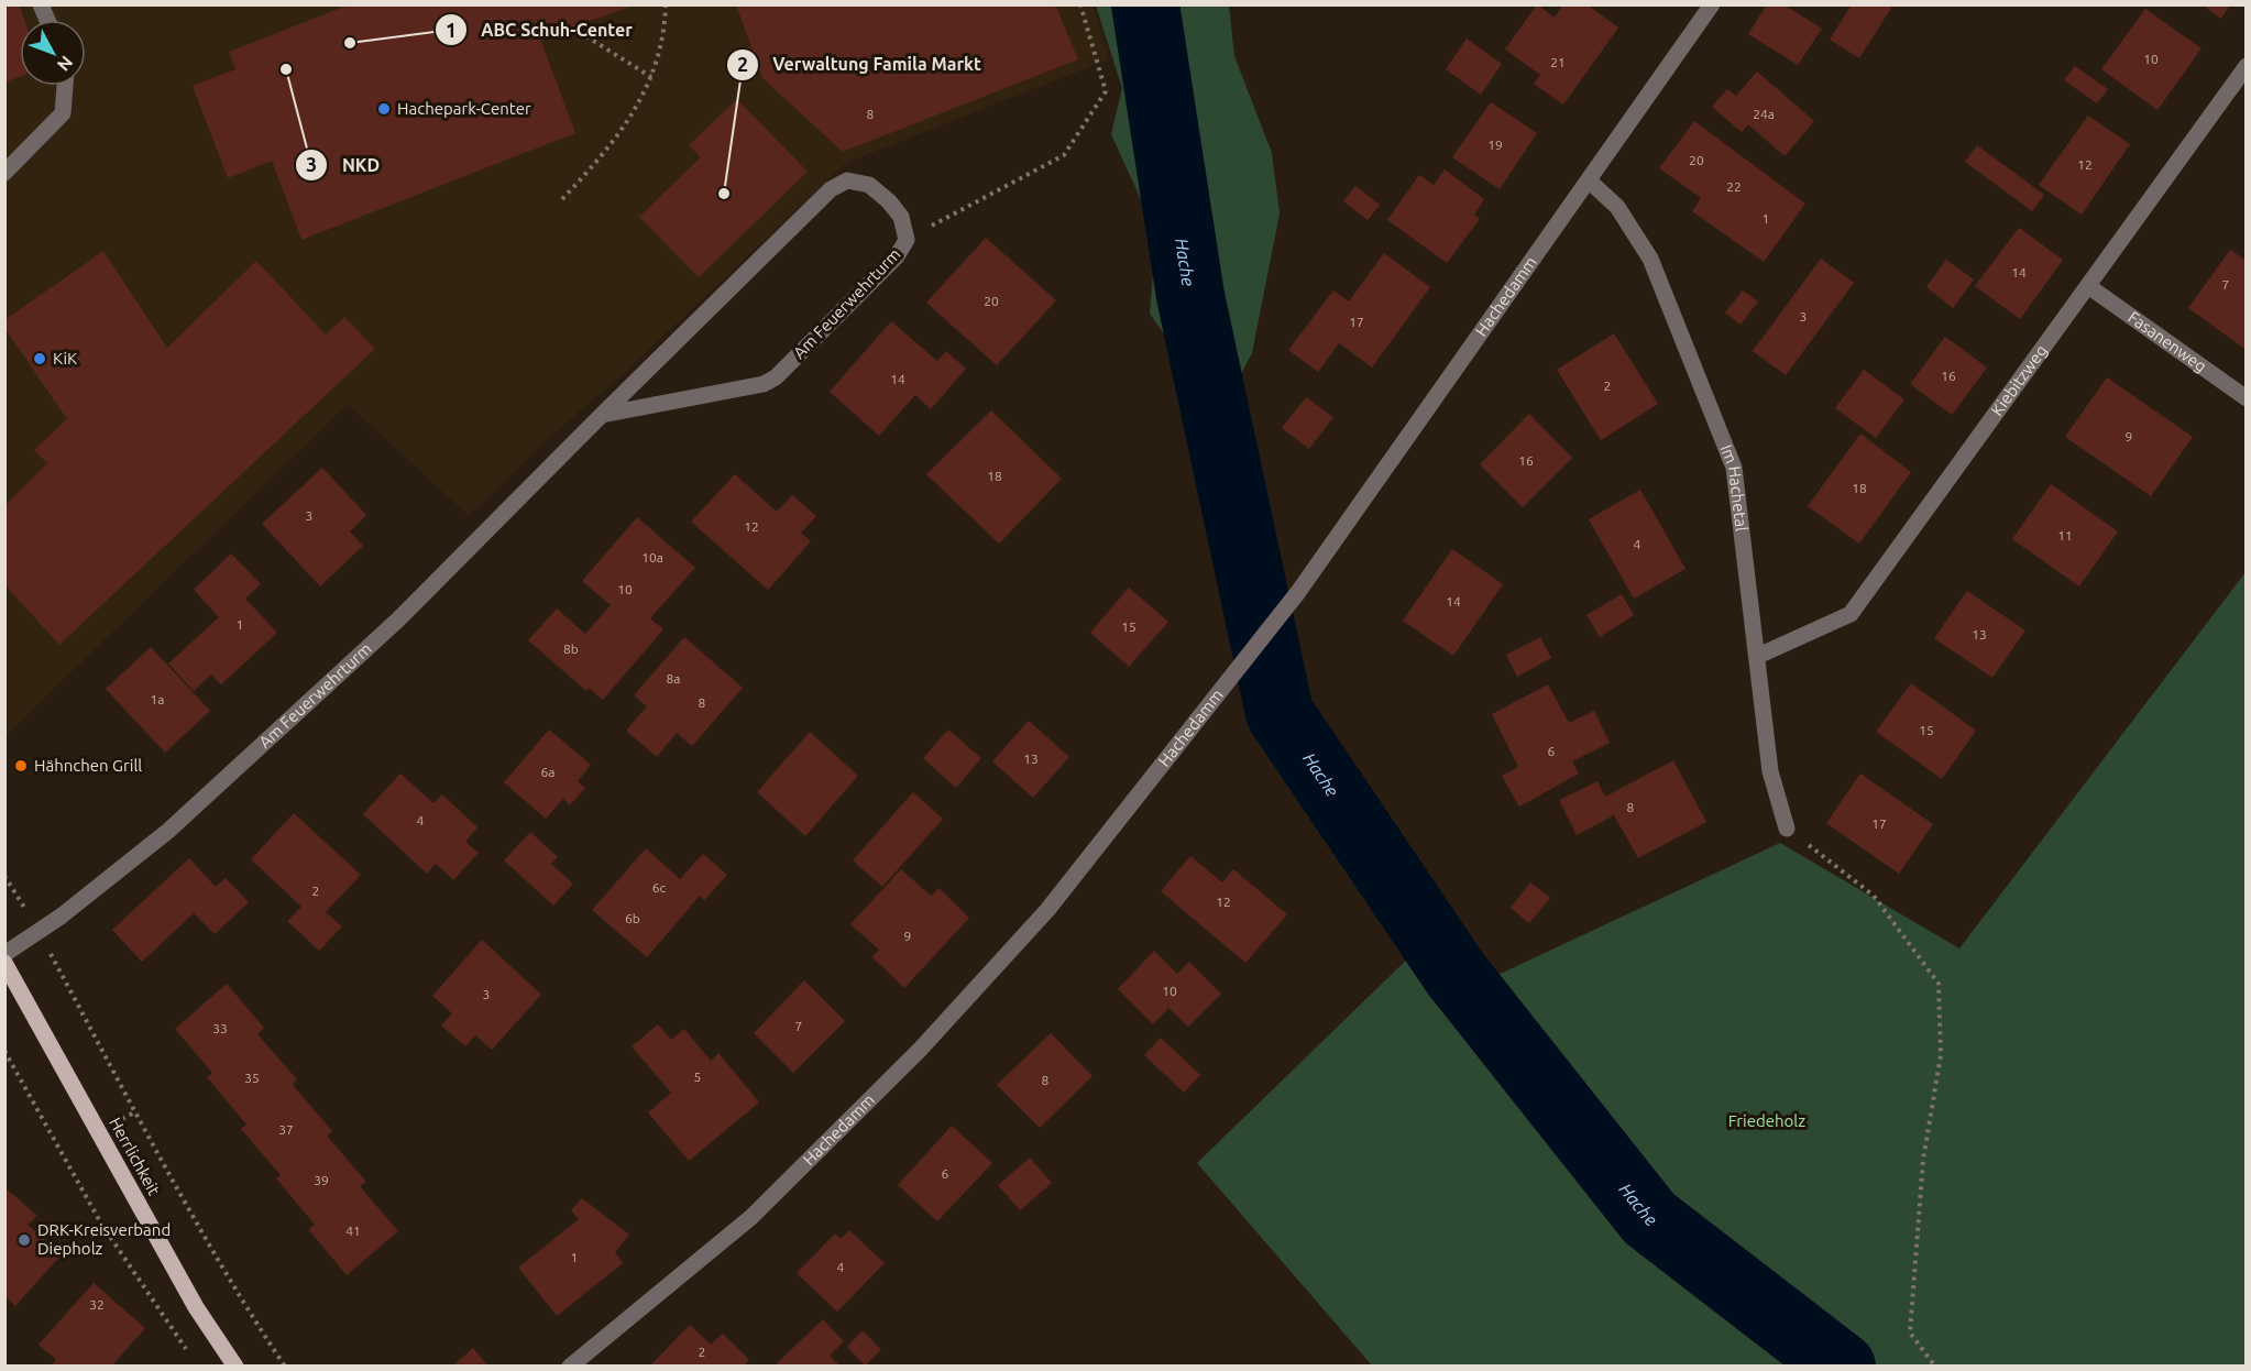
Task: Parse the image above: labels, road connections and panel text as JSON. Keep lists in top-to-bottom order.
{
  "streets": {
    "main road": ["Herrlichkeit"],
    "street": [
      "Hachedamm",
      "Am Feuerwehrturm",
      "Fasanenweg",
      "Kiebitzweg",
      "Im Hachetal"
    ]
  },
  "crossings": [
    ["Hachedamm", "Im Hachetal"],
    ["Fasanenweg", "Kiebitzweg"],
    ["Kiebitzweg", "Im Hachetal"]
  ],
  "water": ["Hache"],
  "parks": ["Friedeholz"],
  "places": [
    "ABC Schuh-Center",
    "NKD",
    "Hachepark-Center",
    "Verwaltung Famila Markt",
    "KiK",
    "Hähnchen Grill",
    "DRK-Kreisverband Diepholz"
  ],
  "house_numbers": [
    "10",
    "21",
    "8",
    "24a",
    "19",
    "20",
    "12",
    "22",
    "1",
    "14",
    "7",
    "20",
    "3",
    "17",
    "16",
    "14",
    "2",
    "9",
    "16",
    "18",
    "18",
    "3",
    "12",
    "11",
    "4",
    "10a",
    "10",
    "14",
    "1",
    "15",
    "13",
    "8b",
    "8a",
    "1a",
    "8",
    "15",
    "6",
    "13",
    "6a",
    "8",
    "4",
    "17",
    "6c",
    "2",
    "12",
    "6b",
    "9",
    "10",
    "3",
    "7",
    "33",
    "5",
    "35",
    "8",
    "37",
    "6",
    "39",
    "41",
    "1",
    "4",
    "32",
    "2"
  ],
  "north": "bottom right"
}
